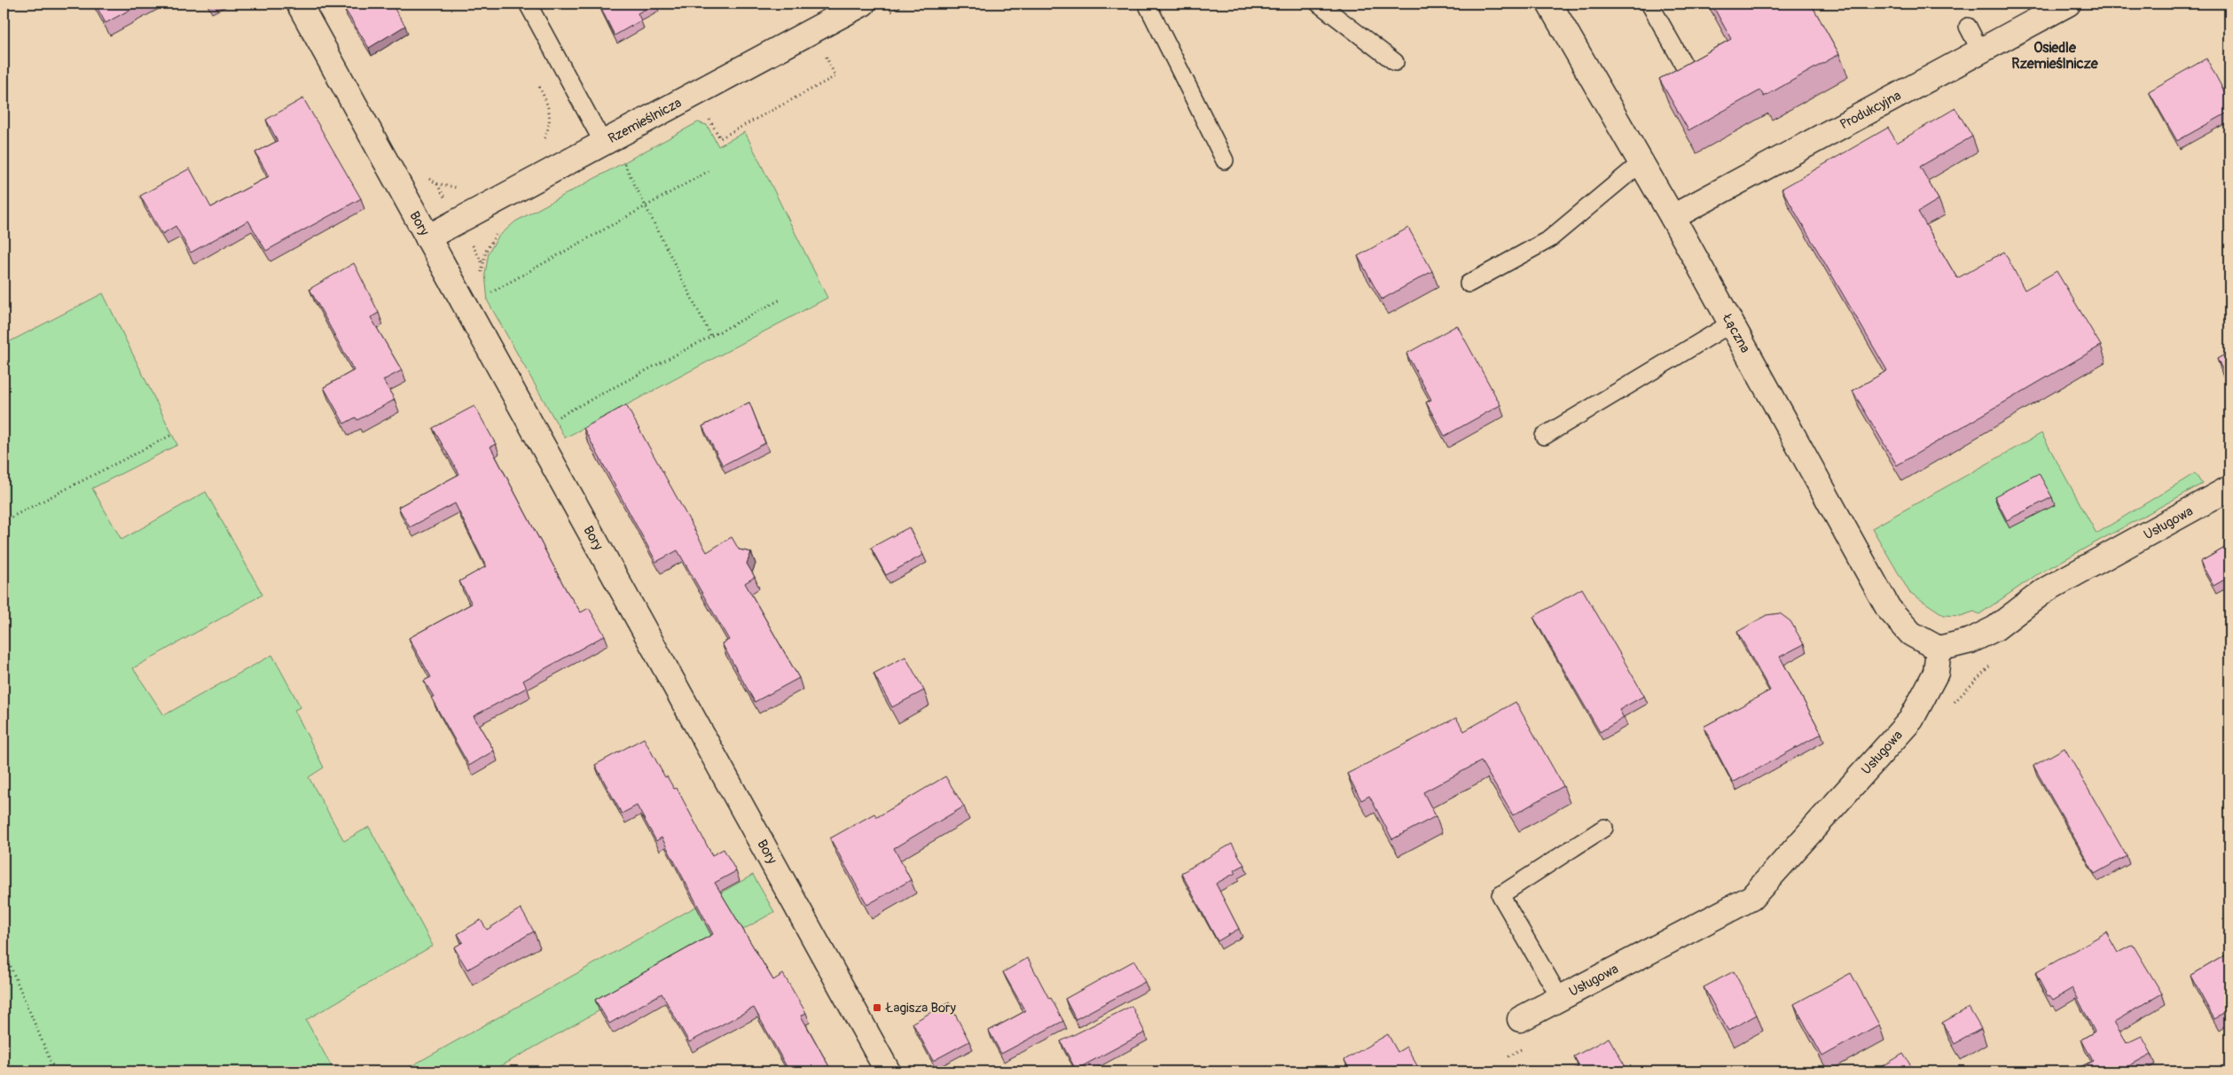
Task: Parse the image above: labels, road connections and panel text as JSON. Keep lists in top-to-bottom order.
{
  "streets": {
    "street": [
      "Produkcyjna",
      "Rzemieślnicza",
      "Bory",
      "Łączna",
      "Usługowa"
    ]
  },
  "crossings": [
    ["Produkcyjna", "Łączna"],
    ["Rzemieślnicza", "Bory"],
    ["Łączna", "Usługowa"]
  ],
  "districts": ["Osiedle Rzemieślnicze"],
  "places": {
    "transit": ["Łagisza Bory"]
  }
}
